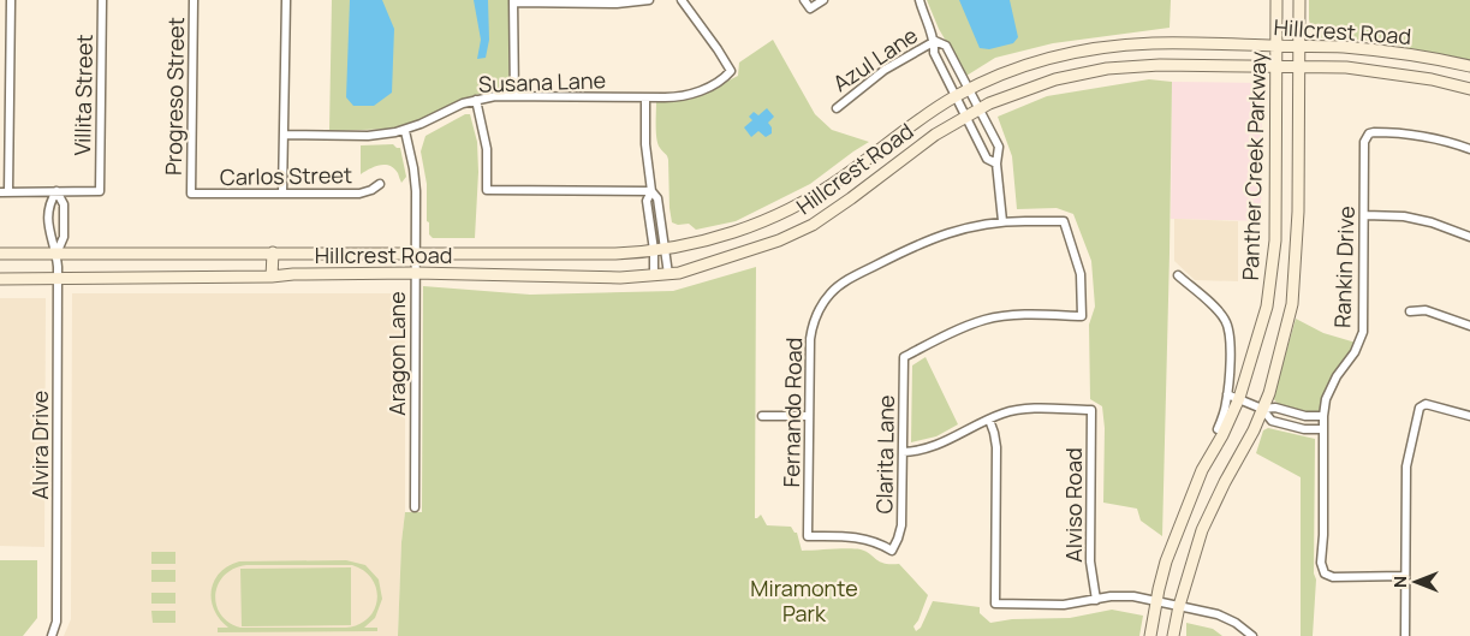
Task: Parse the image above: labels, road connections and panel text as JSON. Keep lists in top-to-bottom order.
{
  "streets": {
    "street": [
      "Hillcrest Road",
      "Azul Lane",
      "Susana Lane",
      "Villita Street",
      "Progreso Street",
      "Panther Creek Parkway",
      "Carlos Street",
      "Rankin Drive",
      "Aragon Lane",
      "Fernando Road",
      "Alvira Drive",
      "Clarita Lane",
      "Alviso Road"
    ]
  },
  "crossings": [
    ["Hillcrest Road", "Panther Creek Parkway"],
    ["Hillcrest Road", "Aragon Lane"],
    ["Hillcrest Road", "Alvira Drive"],
    ["Susana Lane", "Aragon Lane"],
    ["Villita Street", "Alvira Drive"],
    ["Progreso Street", "Carlos Street"],
    ["Fernando Road", "Clarita Lane"]
  ],
  "parks": ["Miramonte Park"],
  "north": "left"
}
